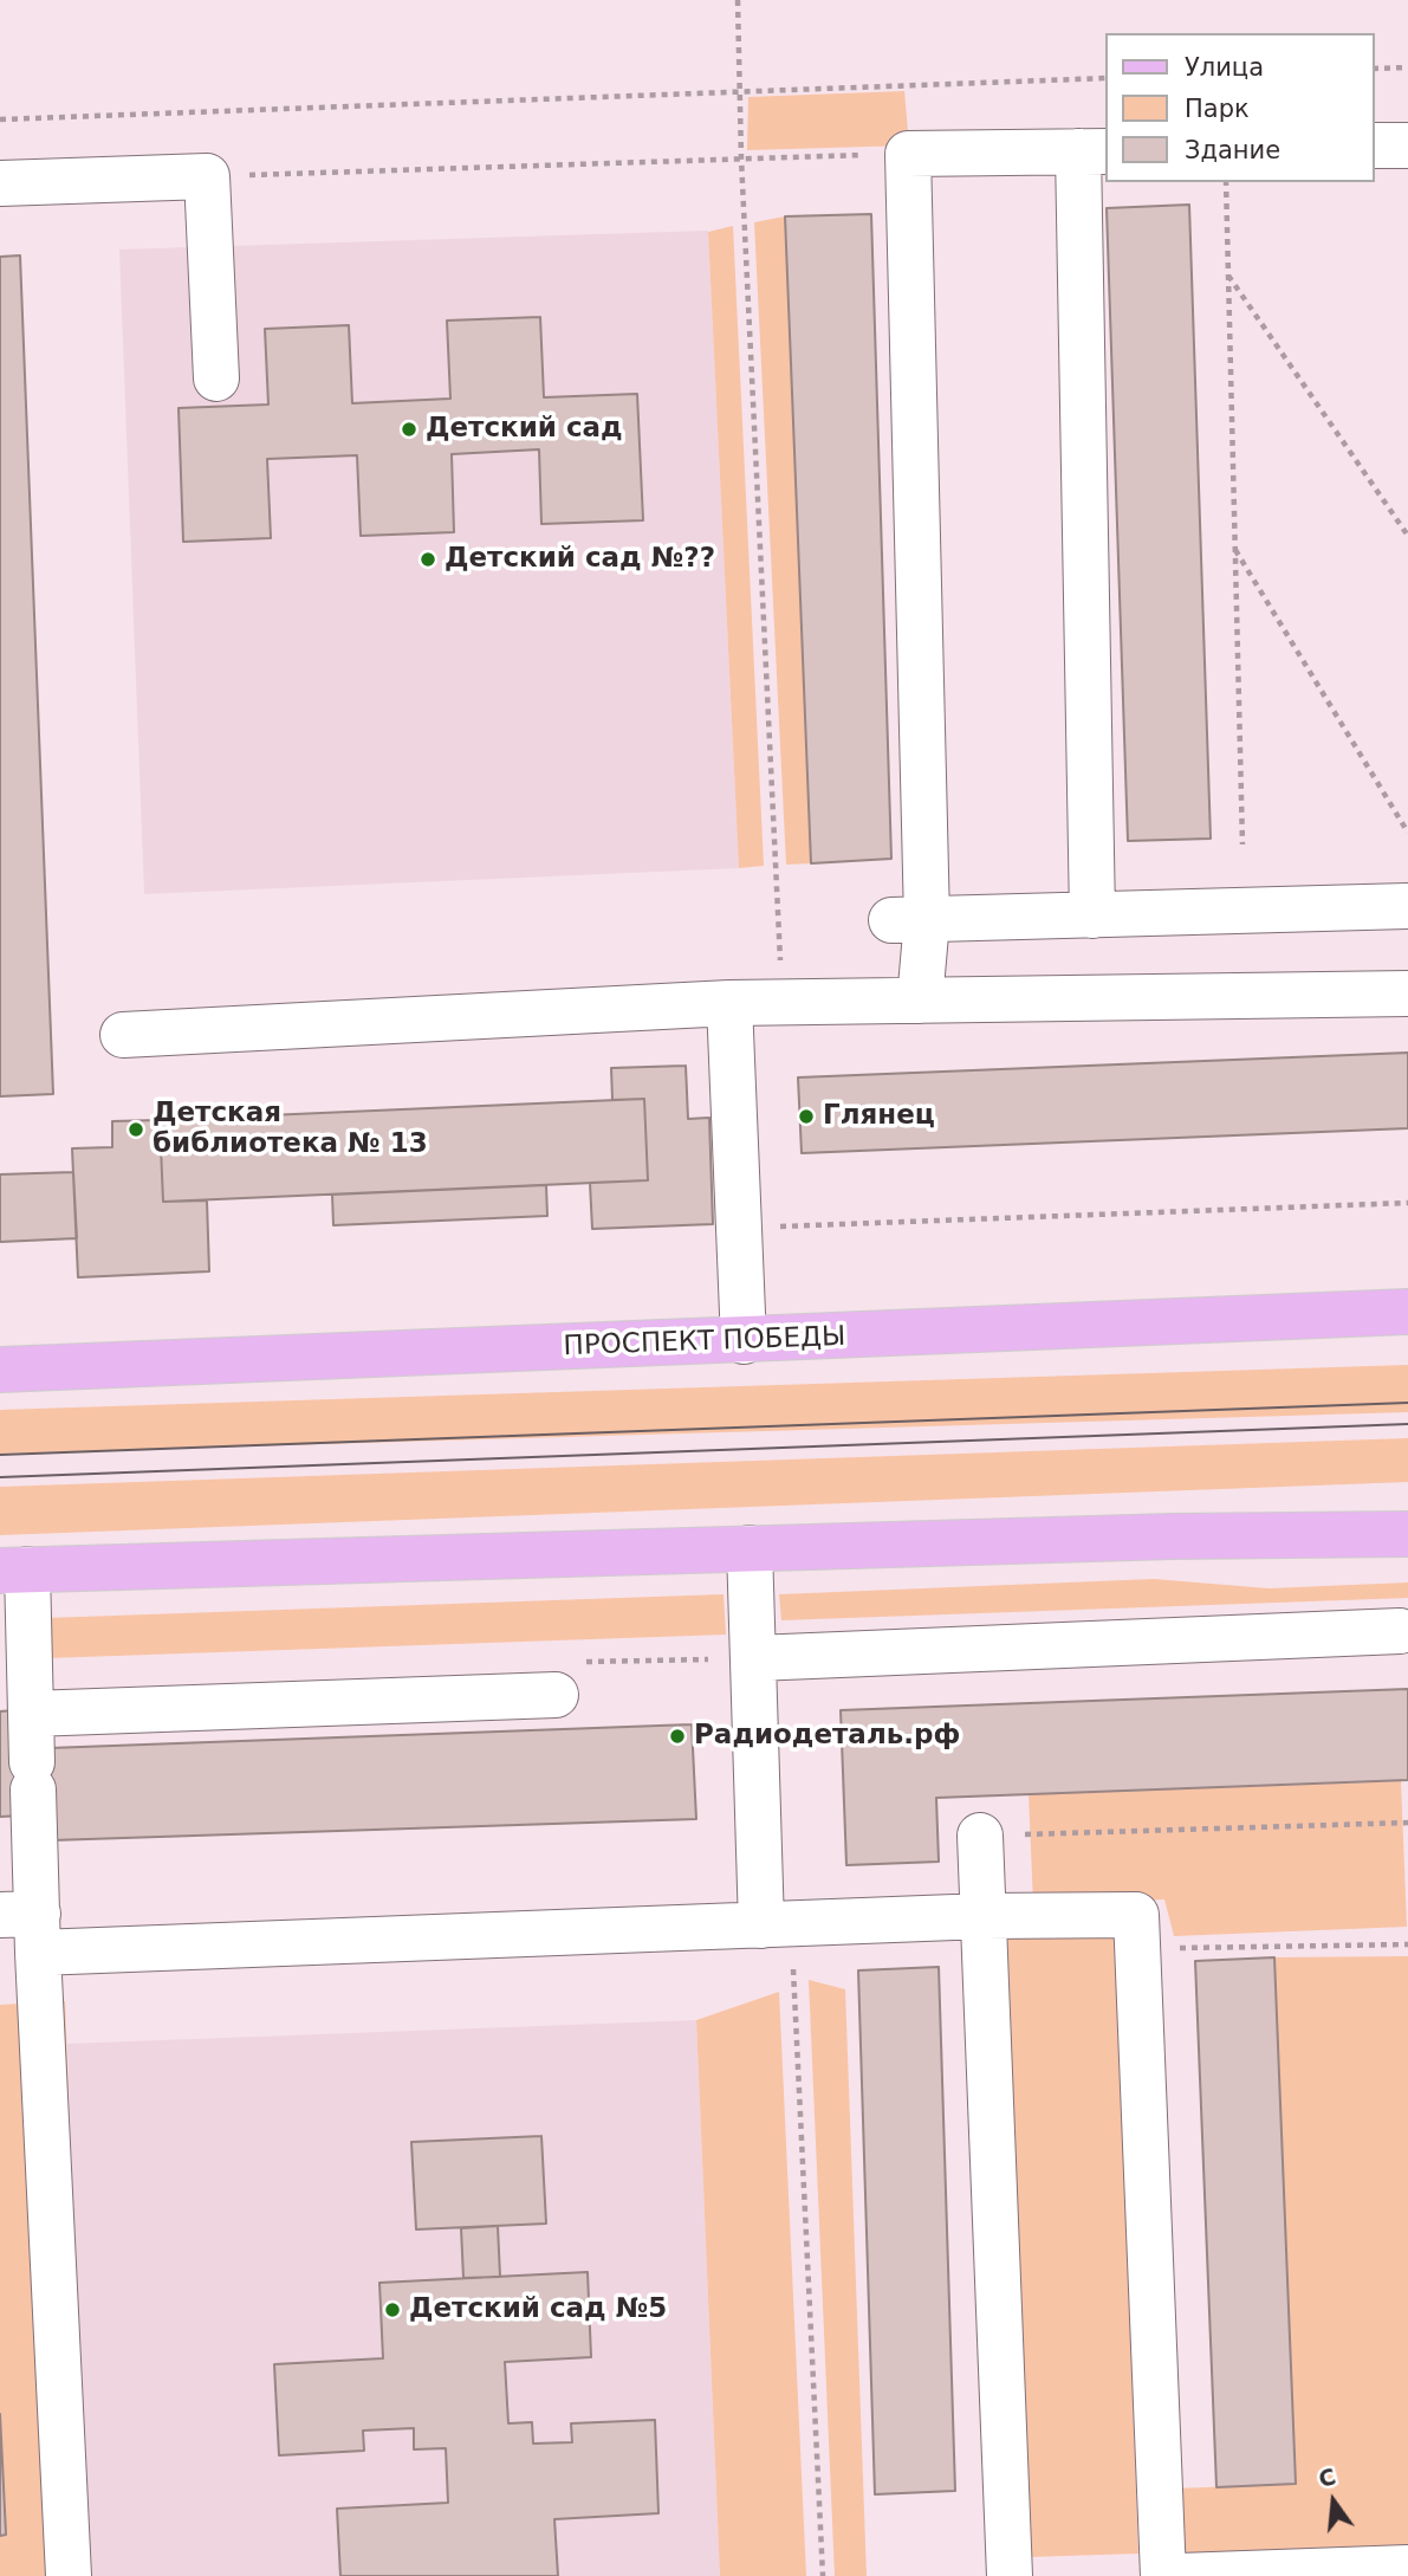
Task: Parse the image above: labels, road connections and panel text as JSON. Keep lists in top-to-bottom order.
{
  "streets": {
    "main road": ["ПРОСПЕКТ ПОБЕДЫ"]
  },
  "places": [
    "Детский сад",
    "Детский сад №??",
    "Глянец",
    "Детская библиотека № 13",
    "Радиодеталь.рф",
    "Детский сад №5"
  ],
  "legend": ["Улица", "Парк", "Здание"],
  "north": "top"
}
